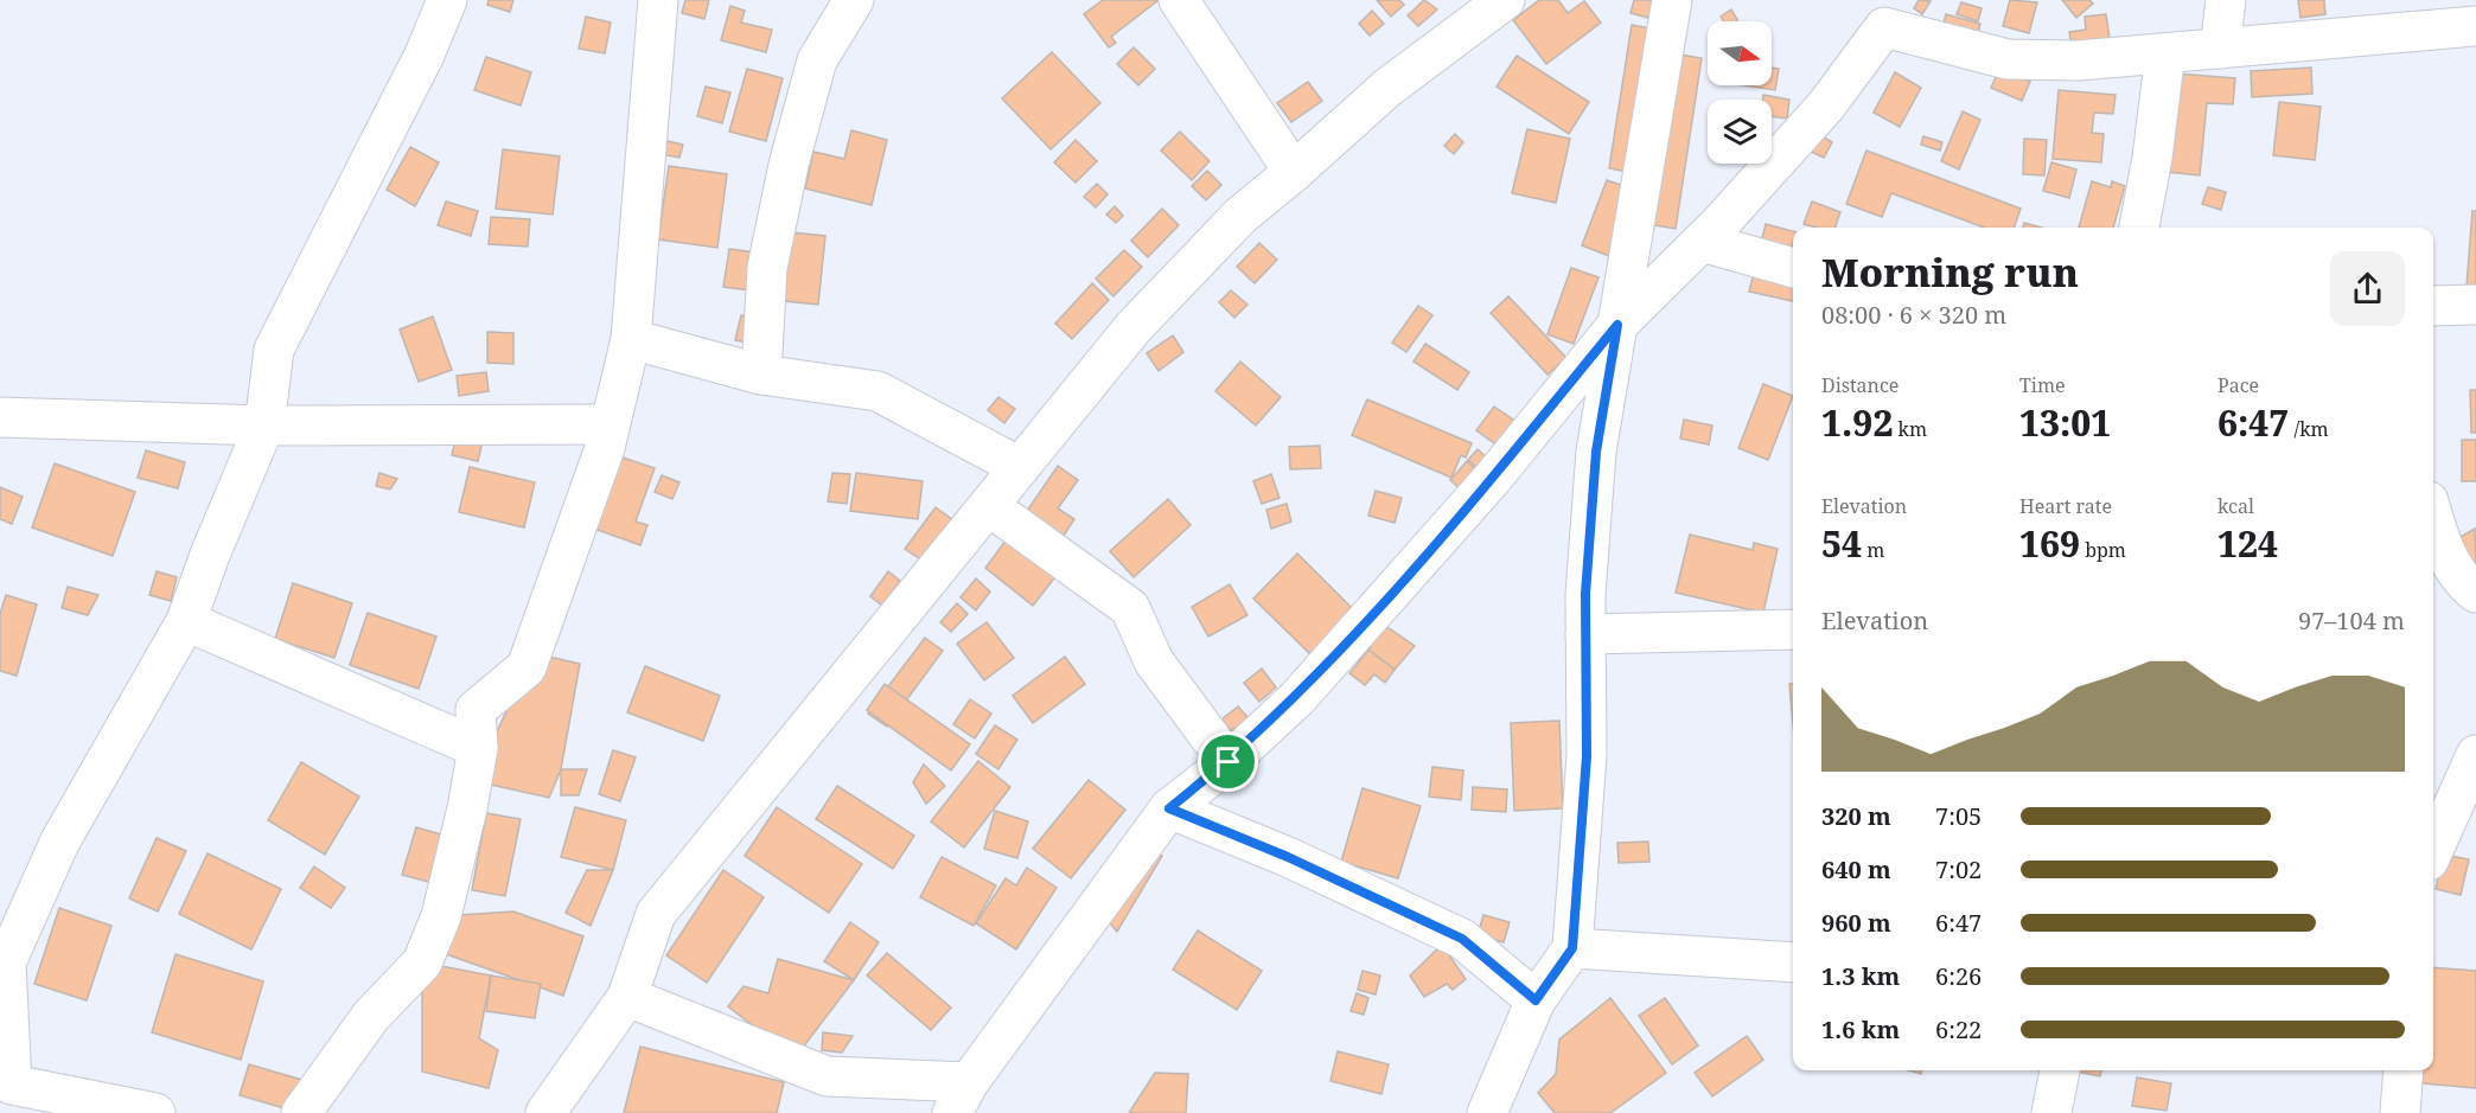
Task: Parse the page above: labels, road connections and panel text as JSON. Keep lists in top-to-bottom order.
{
  "north": "right",
  "page": {
    "heading": ["Morning run", "08:00 · 6 × 320 m"],
    "stats": [
      ["Distance", "1.92 km"],
      ["Time", "13:01"],
      ["Pace", "6:47 /km"],
      ["Elevation", "54 m"],
      ["Heart rate", "169 bpm"],
      ["kcal", "124"]
    ],
    "chart": ["Elevation", "97–104 m"],
    "list": [
      {
        "name": "320 m",
        "note": "7:05"
      },
      {
        "name": "640 m",
        "note": "7:02"
      },
      {
        "name": "960 m",
        "note": "6:47"
      },
      {
        "name": "1.3 km",
        "note": "6:26"
      },
      {
        "name": "1.6 km",
        "note": "6:22"
      }
    ]
  }
}
